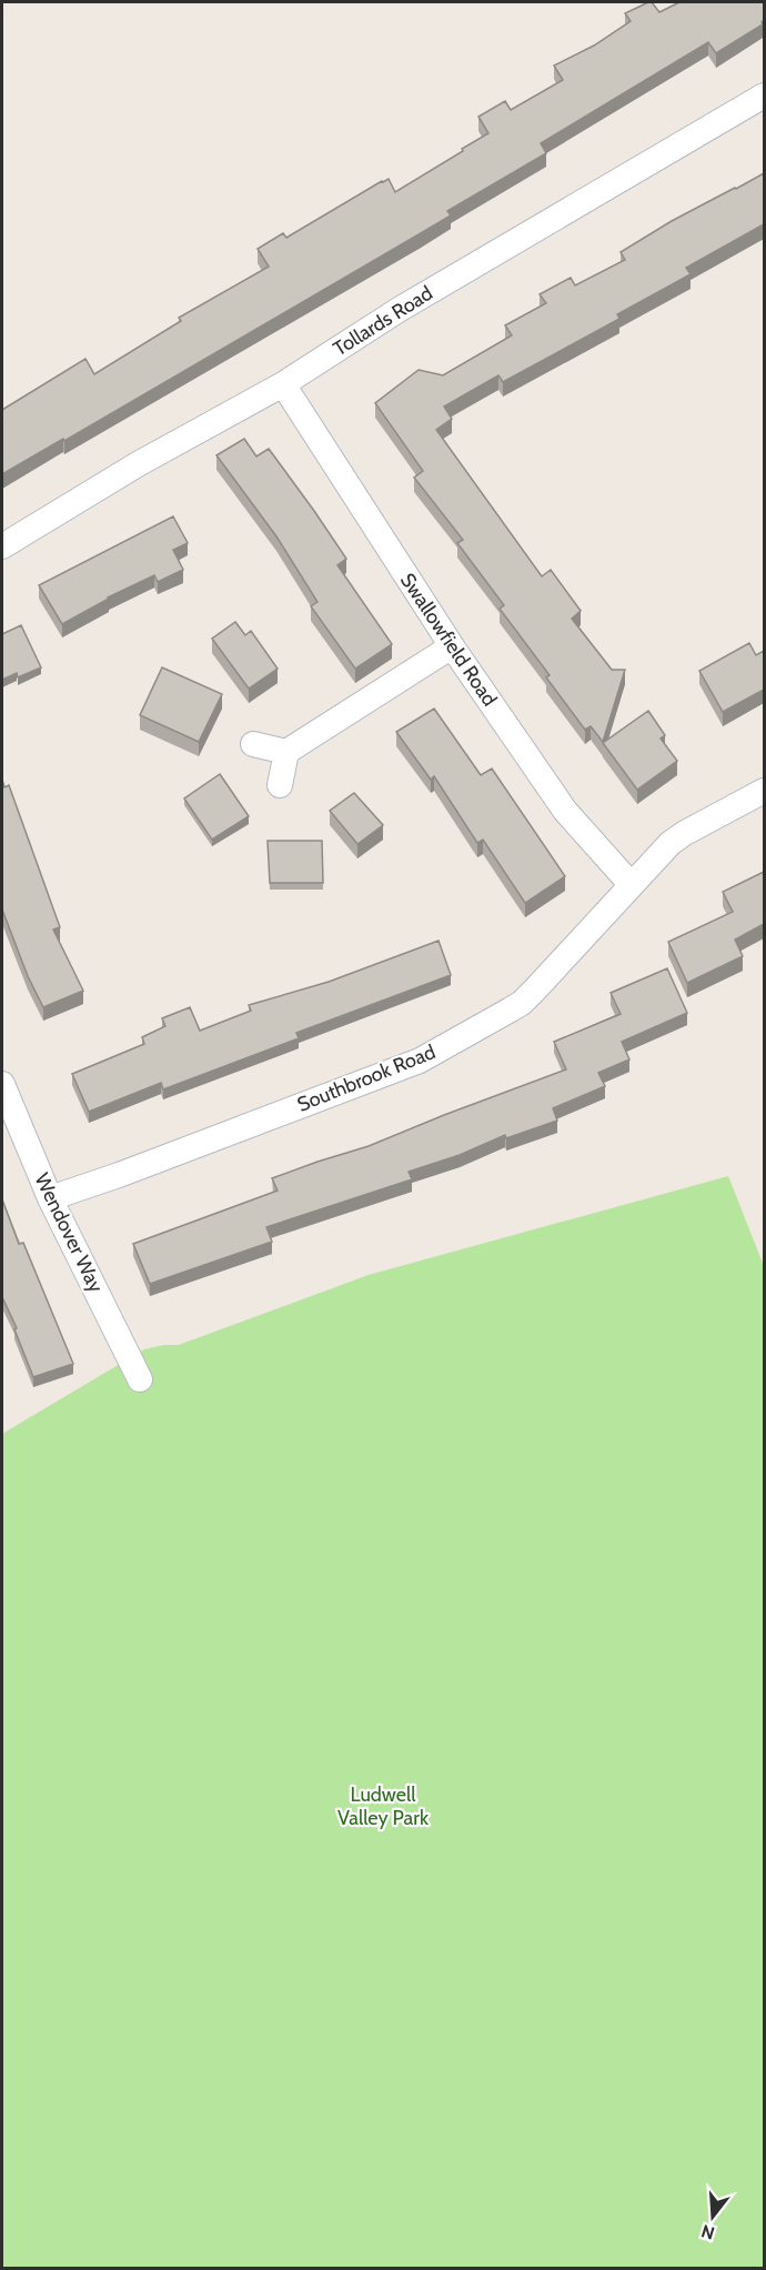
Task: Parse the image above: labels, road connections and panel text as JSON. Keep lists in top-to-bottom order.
{
  "streets": {
    "street": [
      "Tollards Road",
      "Swallowfield Road",
      "Southbrook Road",
      "Wendover Way"
    ]
  },
  "crossings": [
    ["Tollards Road", "Swallowfield Road"],
    ["Swallowfield Road", "Southbrook Road"],
    ["Southbrook Road", "Wendover Way"]
  ],
  "parks": ["Ludwell Valley Park"],
  "north": "bottom"
}
